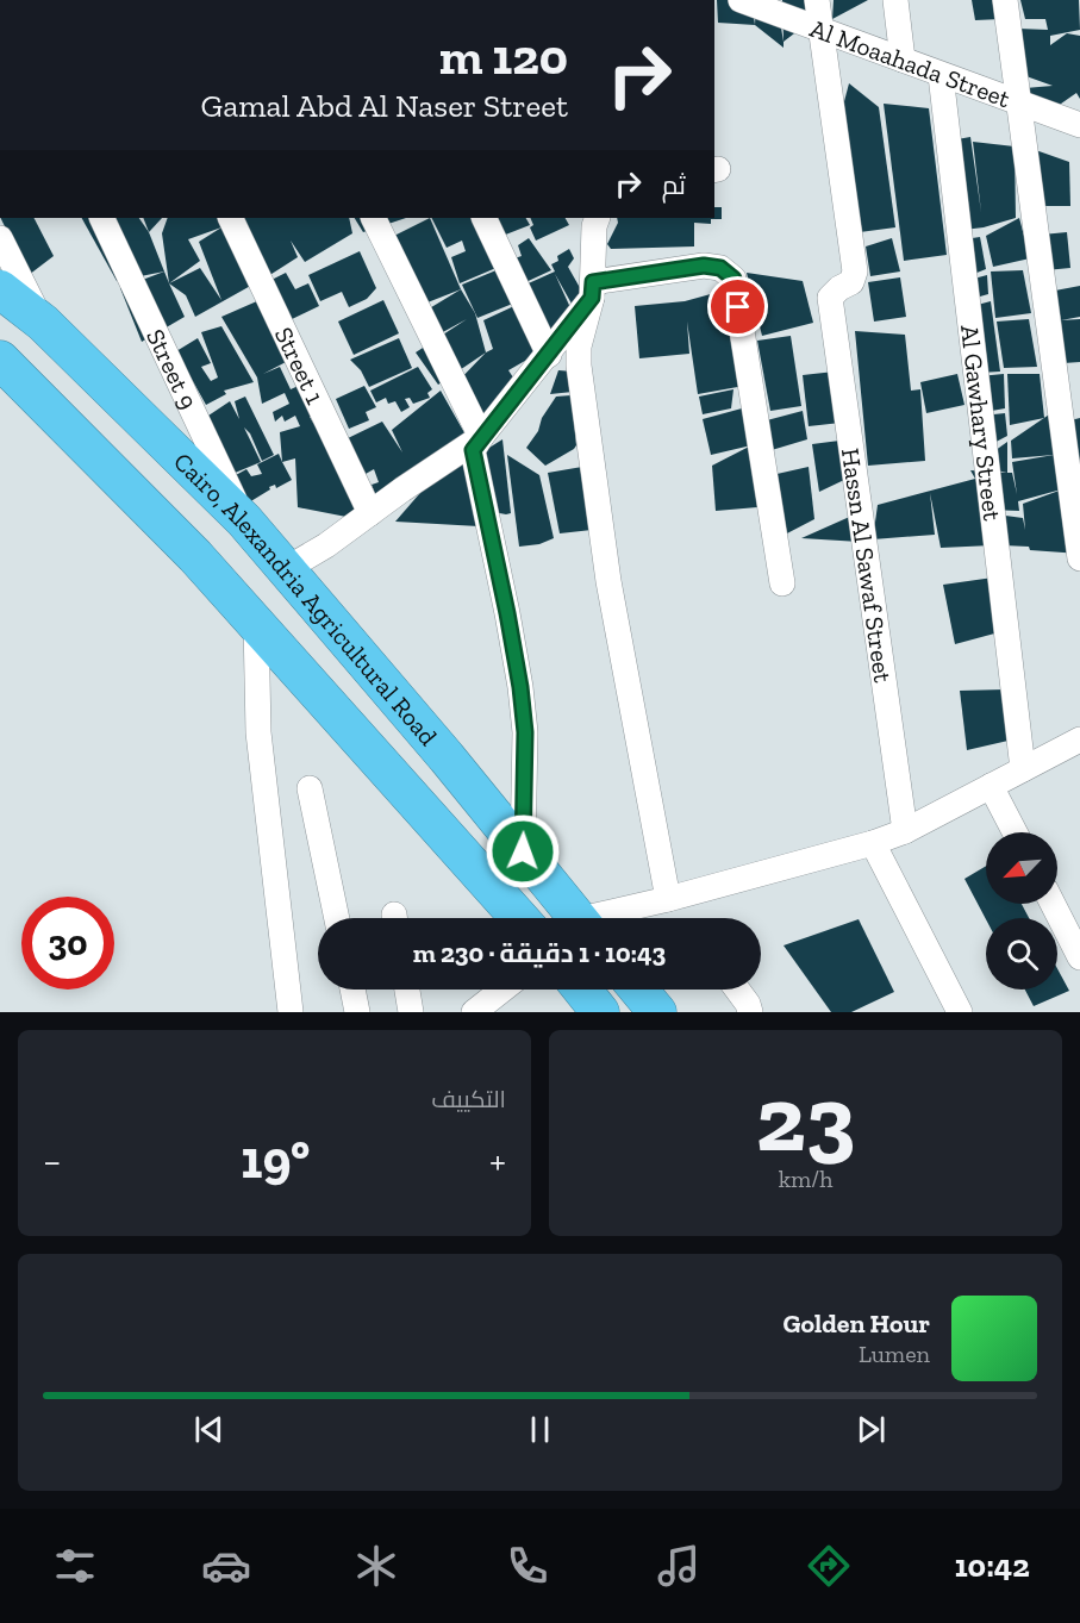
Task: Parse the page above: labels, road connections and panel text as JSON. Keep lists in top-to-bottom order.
{
  "streets": {
    "highway": ["Cairo, Alexandria Agricultural Road"],
    "street": [
      "Al Moaahada Street",
      "Street 1",
      "Street 9",
      "Al Gawhary Street",
      "Hassn Al Sawaf Street"
    ]
  },
  "crossings": [
    ["Al Moaahada Street", "Al Gawhary Street"],
    ["Al Moaahada Street", "Hassn Al Sawaf Street"],
    ["Street 9", "Cairo, Alexandria Agricultural Road"]
  ],
  "north": "bottom left",
  "page": {
    "turn": ["120 m", "Gamal Abd Al Naser Street"],
    "then": "ثم",
    "limit": "30",
    "trip": "10:43 · 1 دقيقة · 230 m",
    "tile": [
      ["23", "km/h"],
      "التكييف"
    ],
    "heat": ["−", "19°", "+"],
    "song": ["Golden Hour", "Lumen"],
    "tabs": "10:42"
  }
}
